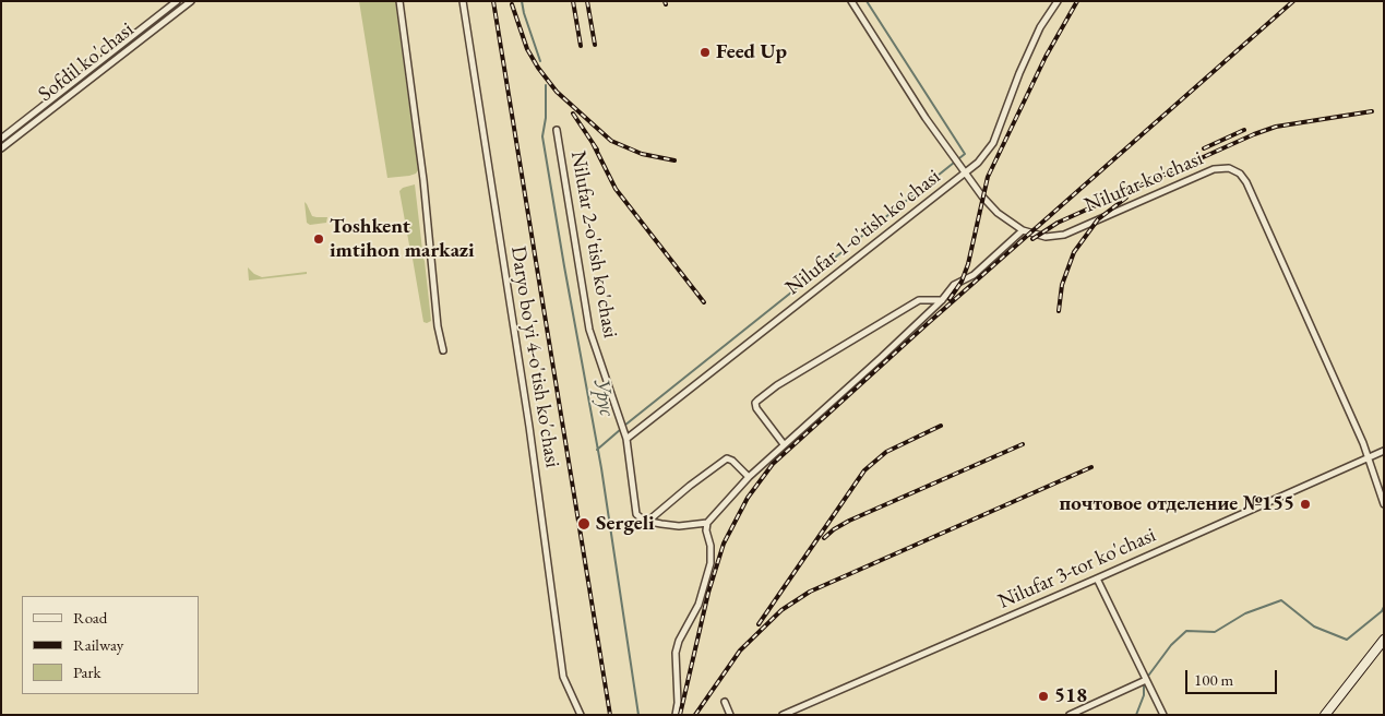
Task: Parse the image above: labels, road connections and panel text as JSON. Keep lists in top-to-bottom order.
{
  "streets": {
    "street": [
      "Sofdil ko'chasi",
      "Nilufar ko'chasi",
      "Nilufar 1-o'tish ko'chasi",
      "Nilufar 2-o'tish ko'chasi",
      "Daryo bo'yi 4-o'tish ko'chasi",
      "Nilufar 3-tor ko'chasi"
    ]
  },
  "crossings": [
    ["Nilufar ko'chasi", "Nilufar 1-o'tish ko'chasi"],
    ["Nilufar ko'chasi", "Nilufar 3-tor ko'chasi"],
    ["Nilufar 1-o'tish ko'chasi", "Nilufar 2-o'tish ko'chasi"]
  ],
  "water": ["Урус"],
  "places": [
    "Feed Up",
    "Toshkent imtihon markazi",
    "почтовое отделение №155",
    "Sergeli",
    "518"
  ],
  "legend": ["Road", "Railway", "Park"],
  "scale_bar": "100 m"
}
